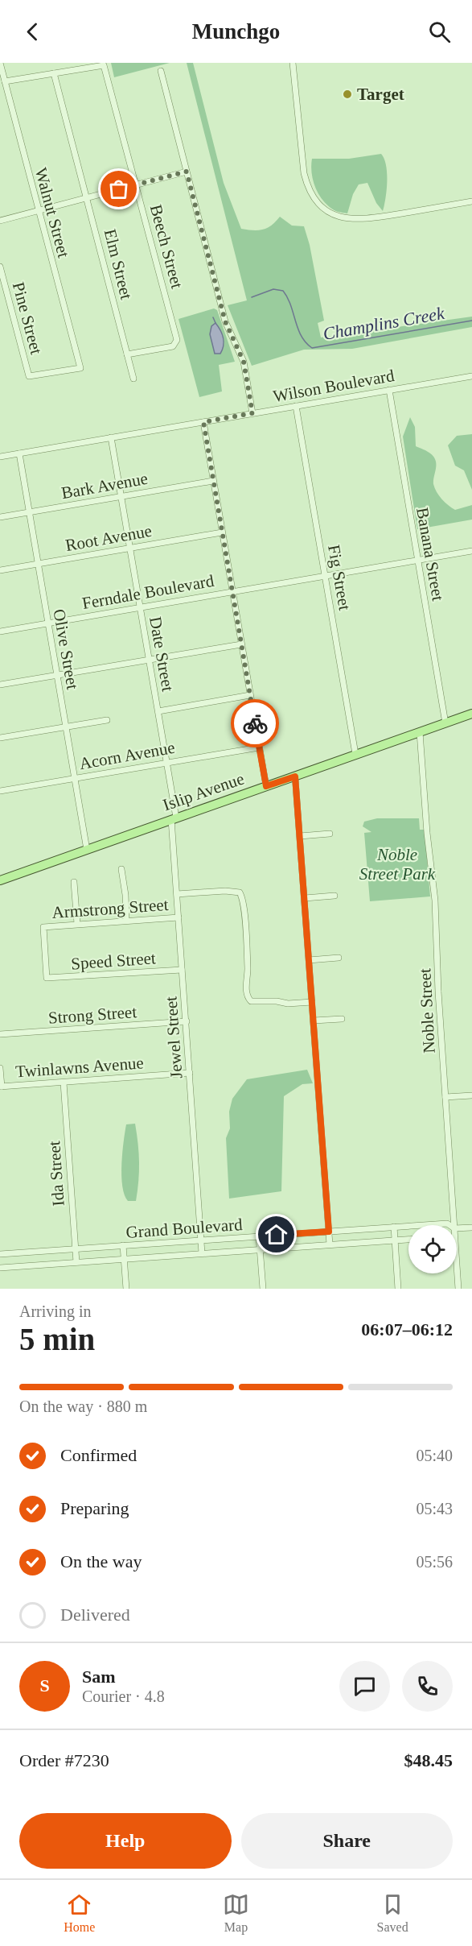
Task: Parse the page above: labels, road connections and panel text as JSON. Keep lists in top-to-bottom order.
{
  "streets": {
    "main road": ["Islip Avenue"],
    "street": [
      "Walnut Street",
      "Beech Street",
      "Elm Street",
      "Pine Street",
      "Wilson Boulevard",
      "Bark Avenue",
      "Root Avenue",
      "Banana Street",
      "Fig Street",
      "Ferndale Boulevard",
      "Olive Street",
      "Date Street",
      "Acorn Avenue",
      "Armstrong Street",
      "Speed Street",
      "Noble Street",
      "Strong Street",
      "Jewel Street",
      "Twinlawns Avenue",
      "Ida Street",
      "Grand Boulevard"
    ]
  },
  "crossings": [
    ["Walnut Street", "Beech Street"],
    ["Walnut Street", "Pine Street"],
    ["Beech Street", "Elm Street"],
    ["Wilson Boulevard", "Banana Street"],
    ["Wilson Boulevard", "Fig Street"],
    ["Wilson Boulevard", "Olive Street"],
    ["Wilson Boulevard", "Date Street"],
    ["Bark Avenue", "Olive Street"],
    ["Bark Avenue", "Date Street"],
    ["Root Avenue", "Olive Street"],
    ["Root Avenue", "Date Street"],
    ["Banana Street", "Ferndale Boulevard"],
    ["Banana Street", "Islip Avenue"],
    ["Fig Street", "Ferndale Boulevard"],
    ["Fig Street", "Islip Avenue"],
    ["Ferndale Boulevard", "Olive Street"],
    ["Ferndale Boulevard", "Date Street"],
    ["Olive Street", "Acorn Avenue"],
    ["Olive Street", "Islip Avenue"],
    ["Date Street", "Acorn Avenue"],
    ["Date Street", "Islip Avenue"],
    ["Date Street", "Jewel Street"],
    ["Islip Avenue", "Noble Street"],
    ["Islip Avenue", "Jewel Street"],
    ["Armstrong Street", "Speed Street"],
    ["Armstrong Street", "Jewel Street"],
    ["Speed Street", "Jewel Street"],
    ["Strong Street", "Jewel Street"],
    ["Jewel Street", "Twinlawns Avenue"],
    ["Jewel Street", "Grand Boulevard"],
    ["Twinlawns Avenue", "Ida Street"],
    ["Ida Street", "Grand Boulevard"]
  ],
  "water": ["Champlins Creek"],
  "parks": ["Noble Street Park"],
  "places": ["Target"],
  "page": {
    "header": "Munchgo",
    "heading": ["5 min", "Arriving in", "06:07–06:12"],
    "panel": [
      "Sam",
      "Courier · 4.8",
      "Order #7230",
      "$48.45"
    ],
    "bar": "On the way · 880 m",
    "list": [
      ["Confirmed", "05:40"],
      ["Preparing", "05:43"],
      ["On the way", "05:56"],
      "Delivered"
    ],
    "round": "S",
    "buttons": ["Help", "Share"],
    "tabs": ["Home", "Map", "Saved"]
  }
}
